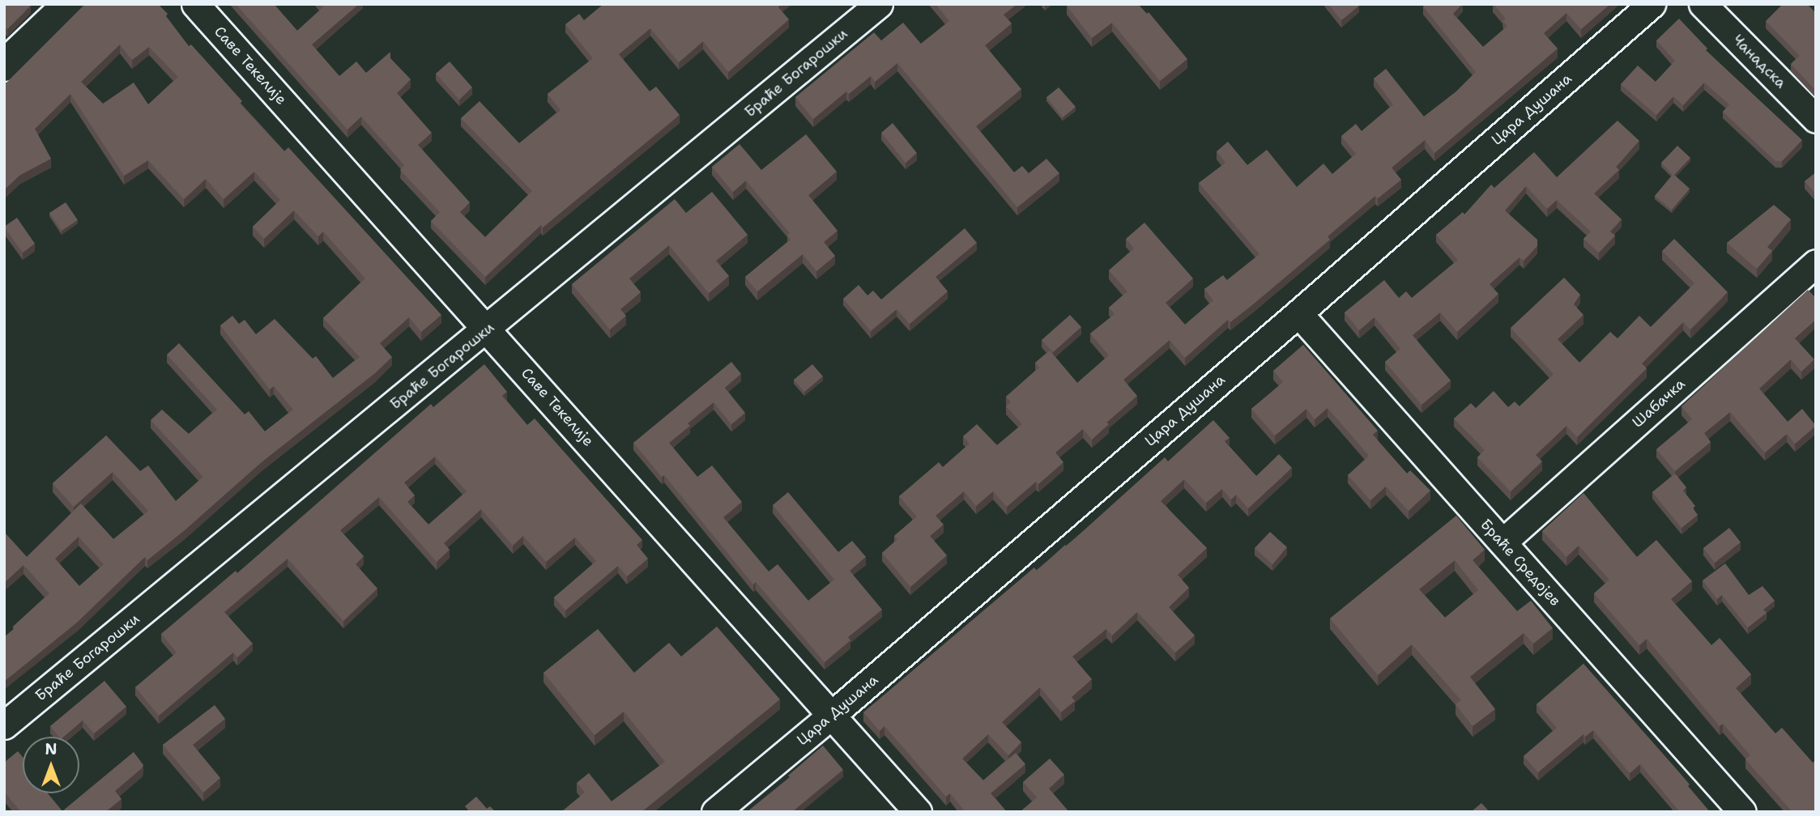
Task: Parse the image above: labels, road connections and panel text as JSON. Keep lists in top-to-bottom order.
{
  "streets": {
    "street": [
      "Чанадска",
      "Саве Текелије",
      "Браће Богарошки",
      "Цара Душана",
      "Шабачка",
      "Браће Средојев"
    ]
  },
  "crossings": [
    ["Саве Текелије", "Браће Богарошки"],
    ["Саве Текелије", "Цара Душана"],
    ["Цара Душана", "Браће Средојев"],
    ["Шабачка", "Браће Средојев"]
  ],
  "north": "top"
}
